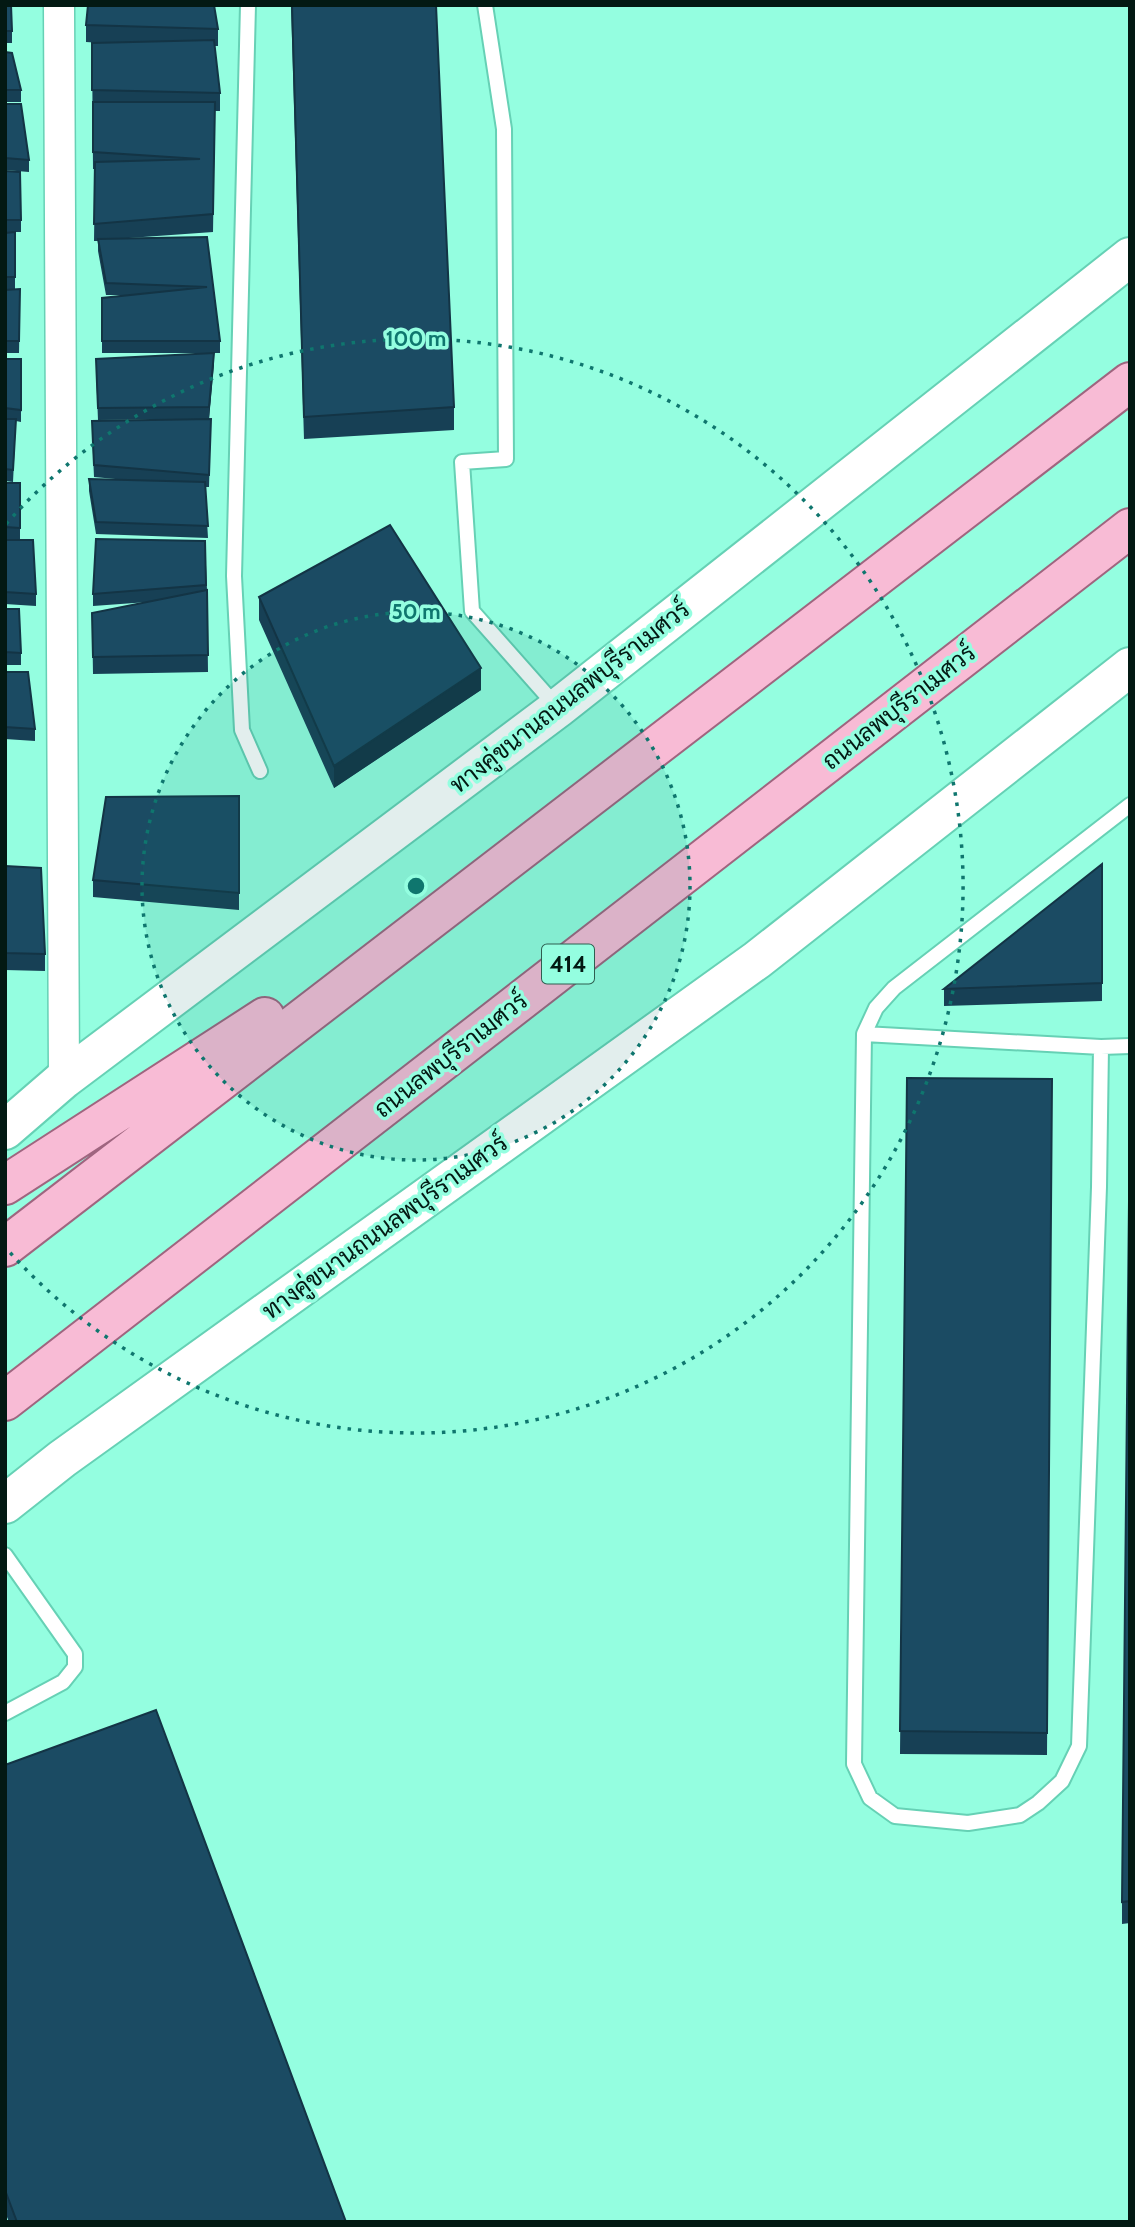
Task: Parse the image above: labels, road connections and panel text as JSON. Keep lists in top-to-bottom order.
{
  "streets": {
    "main road": ["ทางคู่ขนานถนนลพบุรีราเมศวร์", "ถนนลพบุรีราเมศวร์", "414"]
  },
  "rings": ["100 m", "50 m"]
}
